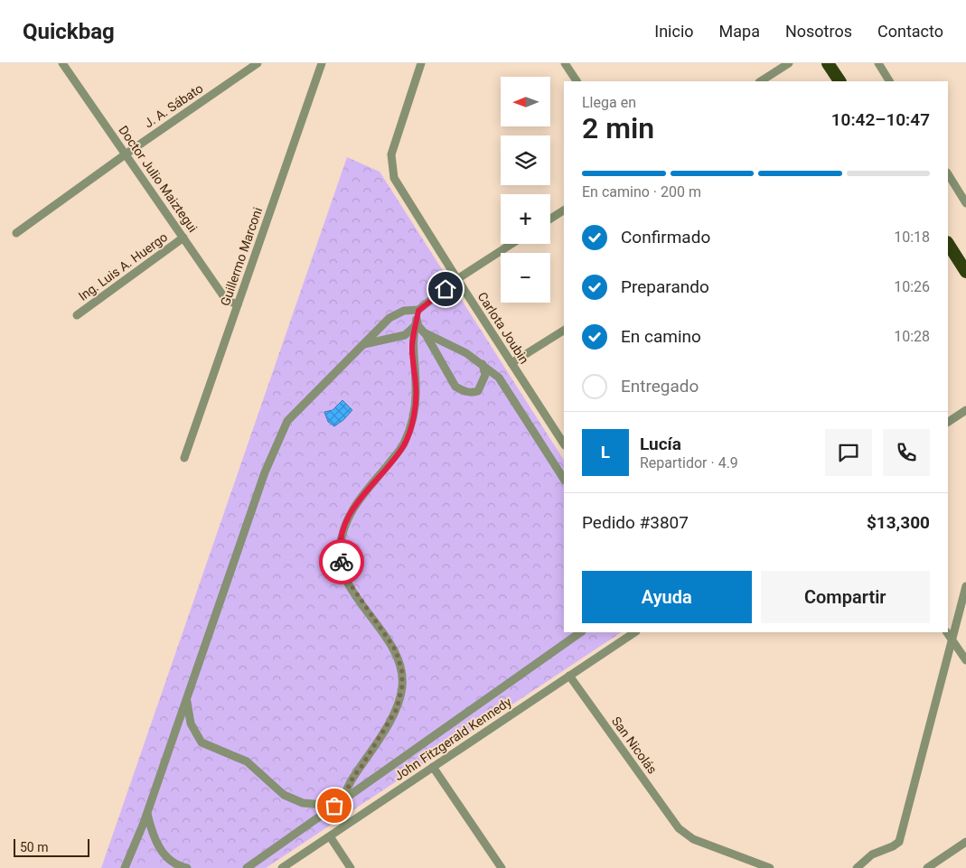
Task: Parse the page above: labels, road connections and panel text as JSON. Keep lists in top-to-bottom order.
{
  "streets": {
    "street": [
      "J. A. Sábato",
      "Doctor Julio Maiztegui",
      "Guillermo Marconi",
      "Ing. Luis A. Huergo",
      "Carlota Joubin",
      "John Fitzgerald Kennedy",
      "San Nicolás"
    ]
  },
  "crossings": [
    ["J. A. Sábato", "Doctor Julio Maiztegui"],
    ["Doctor Julio Maiztegui", "Guillermo Marconi"],
    ["Doctor Julio Maiztegui", "Ing. Luis A. Huergo"],
    ["John Fitzgerald Kennedy", "San Nicolás"]
  ],
  "scale_bar": "50 m",
  "north": "left",
  "page": {
    "header": "Quickbag",
    "nav": [
      "Inicio",
      "Mapa",
      "Nosotros",
      "Contacto"
    ],
    "map_buttons": ["+", "−"],
    "heading": ["2 min", "Llega en", "10:42–10:47"],
    "panel": [
      "Lucía",
      "Repartidor · 4.9",
      "Pedido #3807",
      "$13,300"
    ],
    "bar": "En camino · 200 m",
    "list": [
      ["Confirmado", "10:18"],
      ["Preparando", "10:26"],
      ["En camino", "10:28"],
      "Entregado"
    ],
    "round": "L",
    "buttons": ["Ayuda", "Compartir"],
    "scale": "50 m"
  }
}
